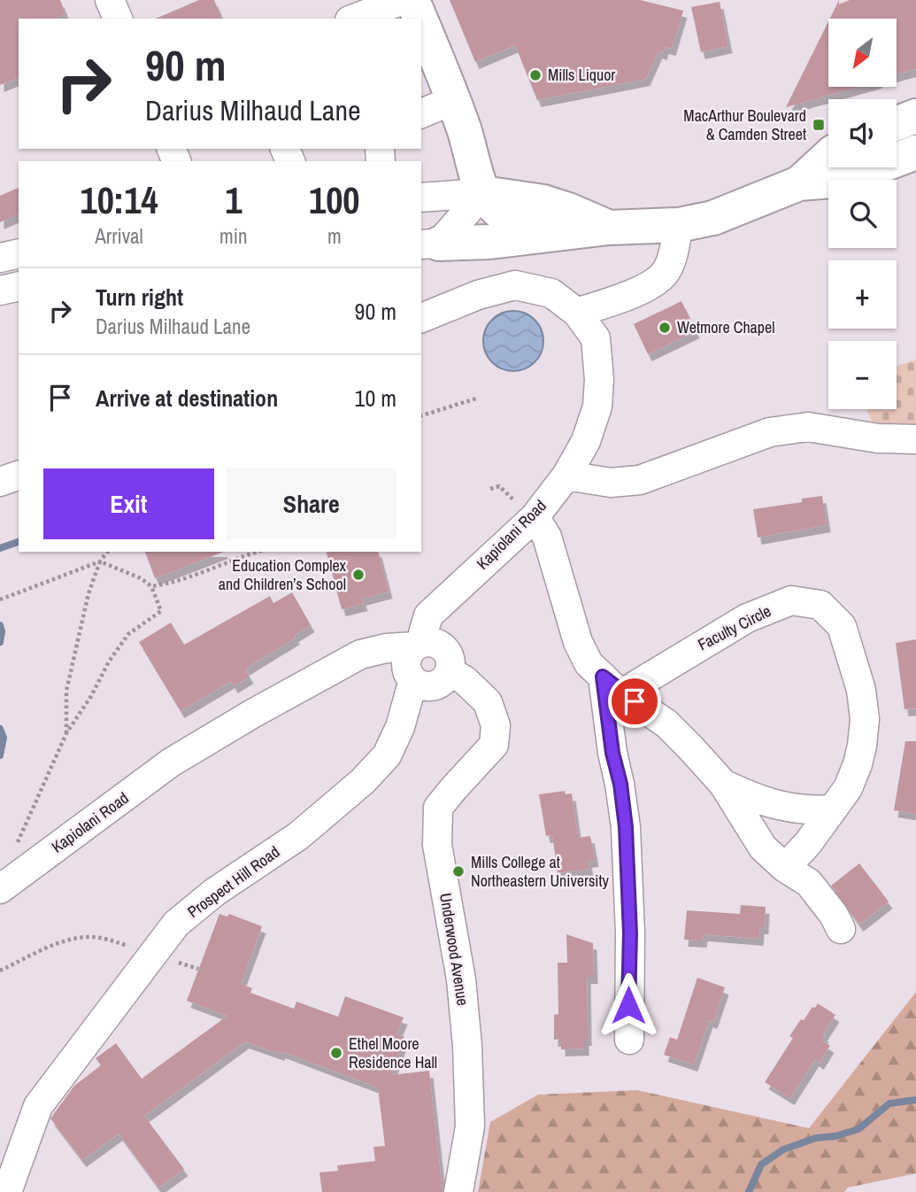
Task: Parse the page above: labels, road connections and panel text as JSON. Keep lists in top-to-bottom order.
{
  "streets": {
    "street": [
      "Kapiolani Road",
      "Faculty Circle",
      "Prospect Hill Road",
      "Underwood Avenue"
    ]
  },
  "crossings": [
    ["Kapiolani Road", "Prospect Hill Road"],
    ["Kapiolani Road", "Underwood Avenue"],
    ["Prospect Hill Road", "Underwood Avenue"]
  ],
  "places": {
    "other": [
      "Mills Liquor",
      "Wetmore Chapel",
      "Education Complex and Children’s School",
      "Mills College at Northeastern University",
      "Ethel Moore Residence Hall"
    ],
    "transit": ["MacArthur Boulevard & Camden Street"]
  },
  "north": "bottom left",
  "page": {
    "map_buttons": ["+", "−"],
    "turn": ["90 m", "Darius Milhaud Lane"],
    "eta": [
      "10:14",
      "Arrival",
      "1",
      "min",
      "100",
      "m"
    ],
    "list": [
      {
        "name": "Turn right",
        "note": "Darius Milhaud Lane",
        "value": "90 m"
      },
      {
        "name": "Arrive at destination",
        "value": "10 m"
      }
    ],
    "buttons": ["Exit", "Share"]
  }
}
